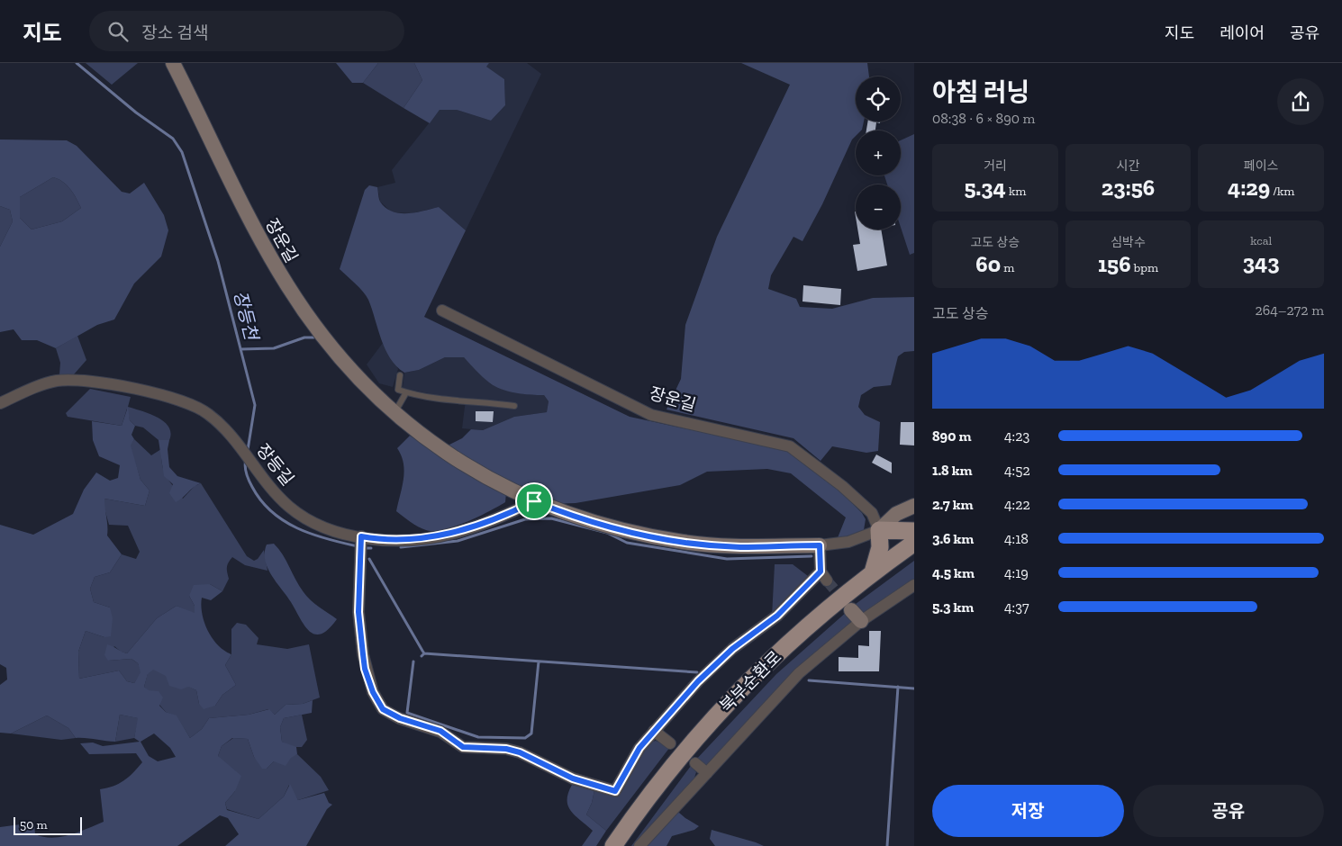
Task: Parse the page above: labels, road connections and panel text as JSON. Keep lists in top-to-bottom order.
{
  "streets": {
    "main road": ["북부순환로"],
    "street": ["장운길", "장등길"]
  },
  "crossings": [
    ["장운길", "장등길"]
  ],
  "water": ["장등천"],
  "scale_bar": "50 m",
  "page": {
    "header": "지도",
    "search": "장소 검색",
    "nav": ["지도", "레이어", "공유"],
    "heading": ["아침 러닝", "08:38 · 6 × 890 m"],
    "map_buttons": ["+", "−"],
    "stats": [
      ["거리", "5.34 km"],
      ["시간", "23:56"],
      ["페이스", "4:29 /km"],
      ["고도 상승", "60 m"],
      ["심박수", "156 bpm"],
      ["kcal", "343"]
    ],
    "chart": ["고도 상승", "264–272 m"],
    "list": [
      {
        "name": "890 m",
        "note": "4:23"
      },
      {
        "name": "1.8 km",
        "note": "4:52"
      },
      {
        "name": "2.7 km",
        "note": "4:22"
      },
      {
        "name": "3.6 km",
        "note": "4:18"
      },
      {
        "name": "4.5 km",
        "note": "4:19"
      },
      {
        "name": "5.3 km",
        "note": "4:37"
      }
    ],
    "buttons": ["저장", "공유"],
    "scale": "50 m"
  }
}
